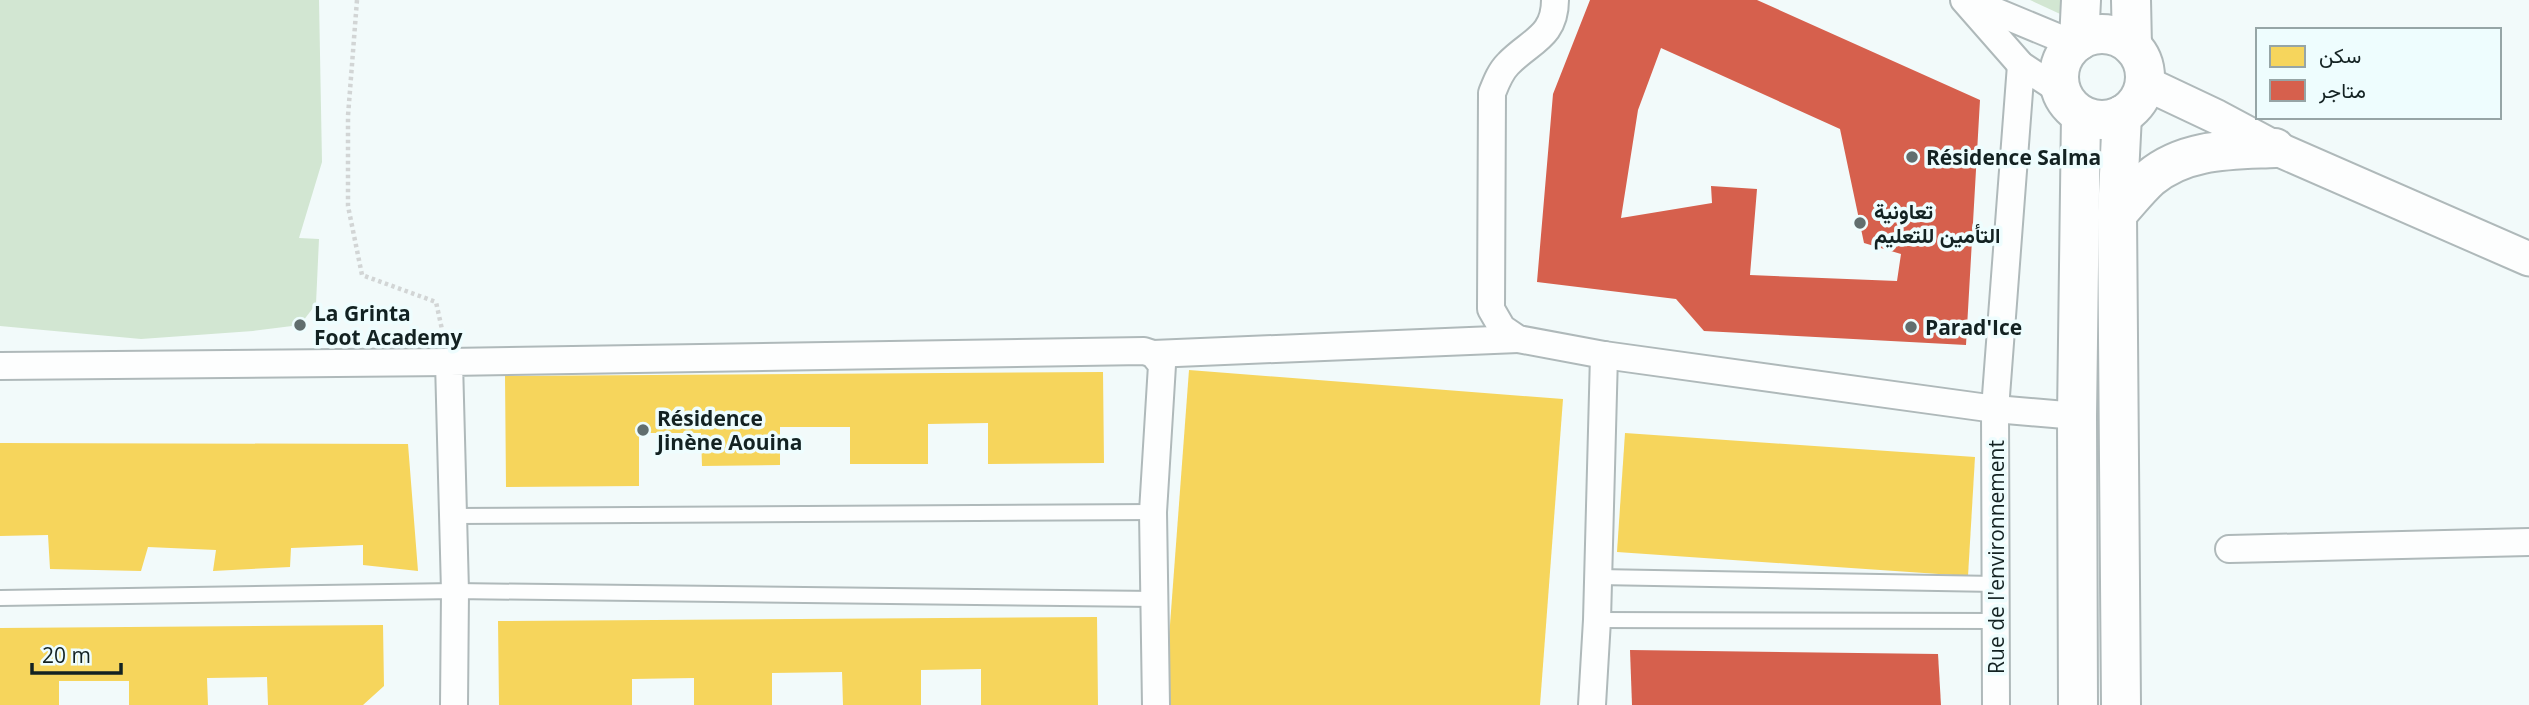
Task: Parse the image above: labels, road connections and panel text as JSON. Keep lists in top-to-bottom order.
{
  "streets": {
    "street": ["Rue de l'environnement"]
  },
  "places": [
    "Résidence Salma",
    "تعاونية التأمين للتعليم",
    "La Grinta Foot Academy",
    "Parad'Ice",
    "Résidence Jinène Aouina"
  ],
  "legend": ["سكن", "متاجر"],
  "scale_bar": "20 m"
}
